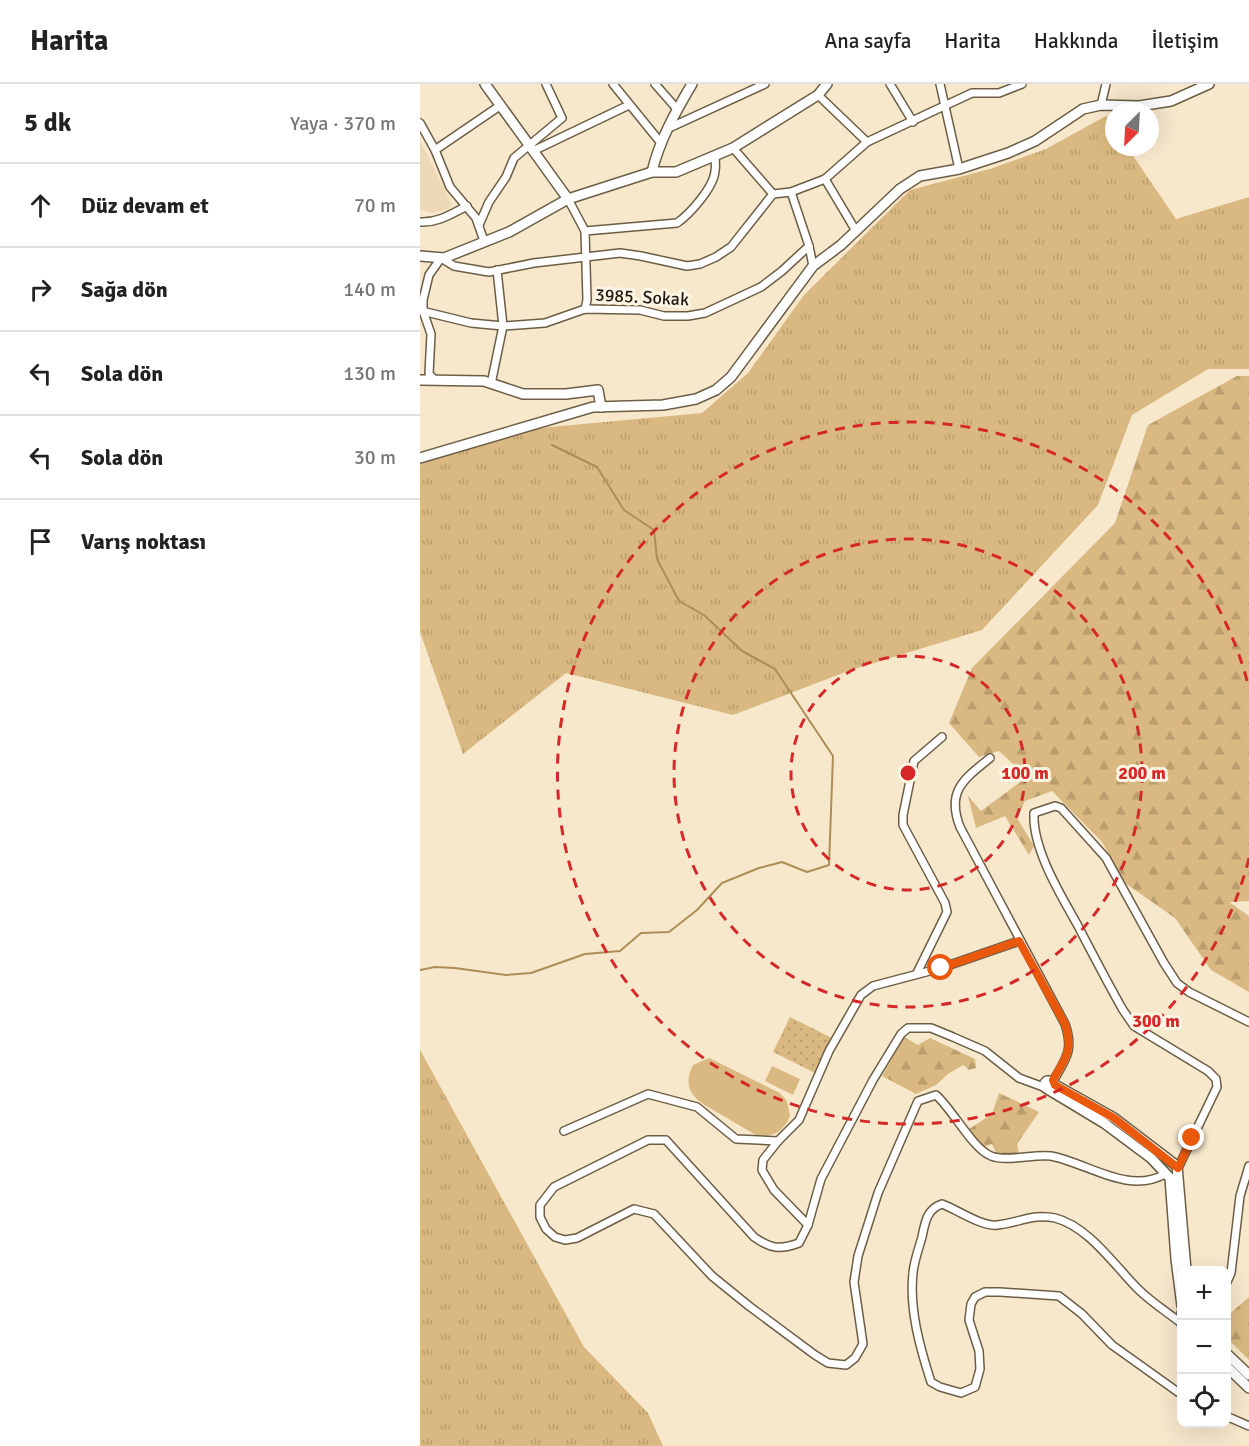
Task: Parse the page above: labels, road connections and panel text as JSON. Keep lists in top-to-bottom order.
{
  "streets": {
    "street": ["3985. Sokak"]
  },
  "north": "bottom left",
  "page": {
    "header": "Harita",
    "nav": [
      "Ana sayfa",
      "Harita",
      "Hakkında",
      "İletişim"
    ],
    "heading": ["5 dk", "Yaya · 370 m"],
    "list": [
      ["Düz devam et", "70 m"],
      ["Sağa dön", "140 m"],
      ["Sola dön", "130 m"],
      ["Sola dön", "30 m"],
      "Varış noktası"
    ],
    "map_buttons": ["+", "−"]
  },
  "rings": ["100 m", "200 m", "300 m"]
}
